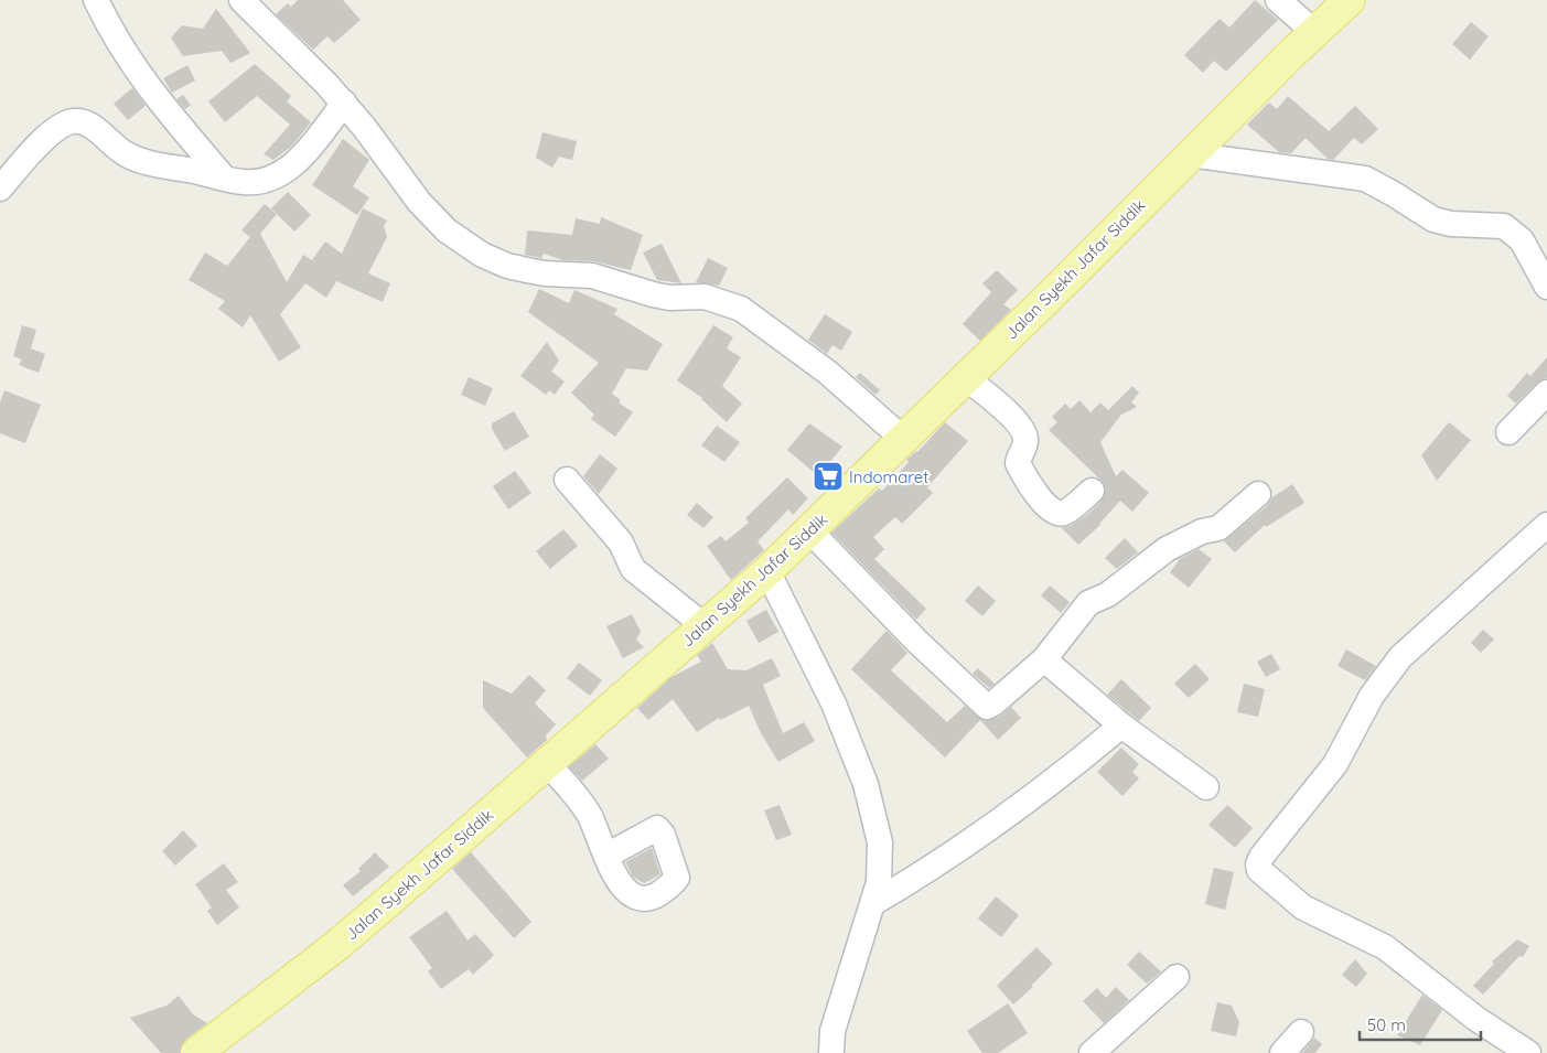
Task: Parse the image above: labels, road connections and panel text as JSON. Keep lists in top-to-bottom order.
{
  "streets": {
    "main road": ["Jalan Syekh Jafar Siddik"]
  },
  "places": {
    "supermarket": ["Indomaret"]
  },
  "scale_bar": "50 m"
}
